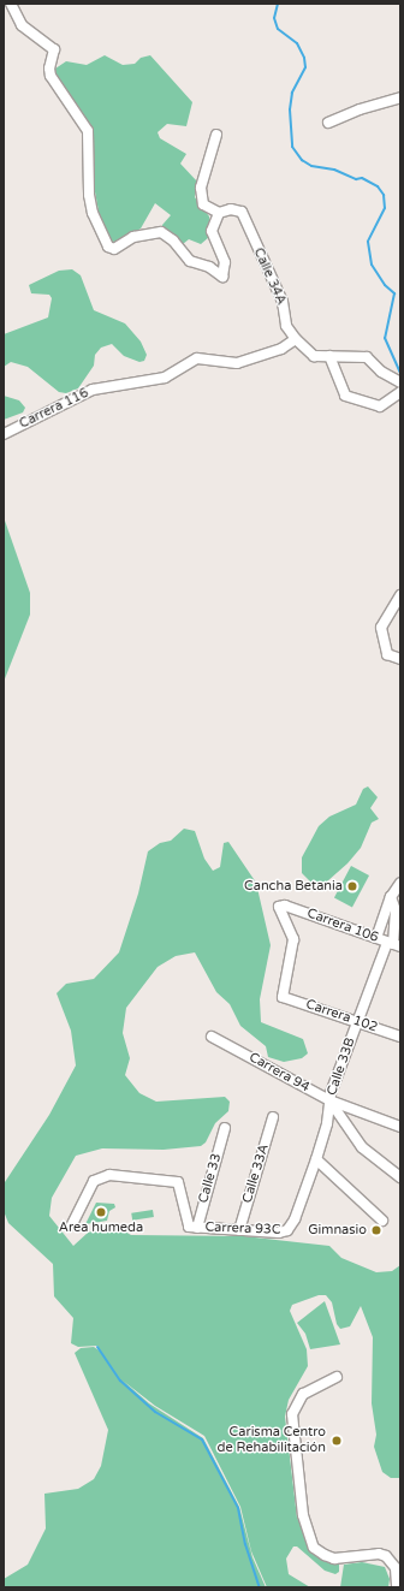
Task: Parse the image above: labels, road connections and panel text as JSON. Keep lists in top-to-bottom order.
{
  "streets": {
    "street": [
      "Calle 34A",
      "Carrera 116",
      "Carrera 106",
      "Carrera 102",
      "Calle 33B",
      "Carrera 94",
      "Calle 33A",
      "Calle 33",
      "Carrera 93C"
    ]
  },
  "crossings": [
    ["Calle 34A", "Carrera 116"],
    ["Carrera 106", "Carrera 102"],
    ["Carrera 106", "Calle 33B"],
    ["Carrera 102", "Calle 33B"],
    ["Calle 33B", "Carrera 94"],
    ["Calle 33B", "Carrera 93C"],
    ["Calle 33A", "Carrera 93C"],
    ["Calle 33", "Carrera 93C"]
  ],
  "places": [
    "Cancha Betania",
    "Area humeda",
    "Gimnasio",
    "Carisma Centro de Rehabilitación"
  ]
}
